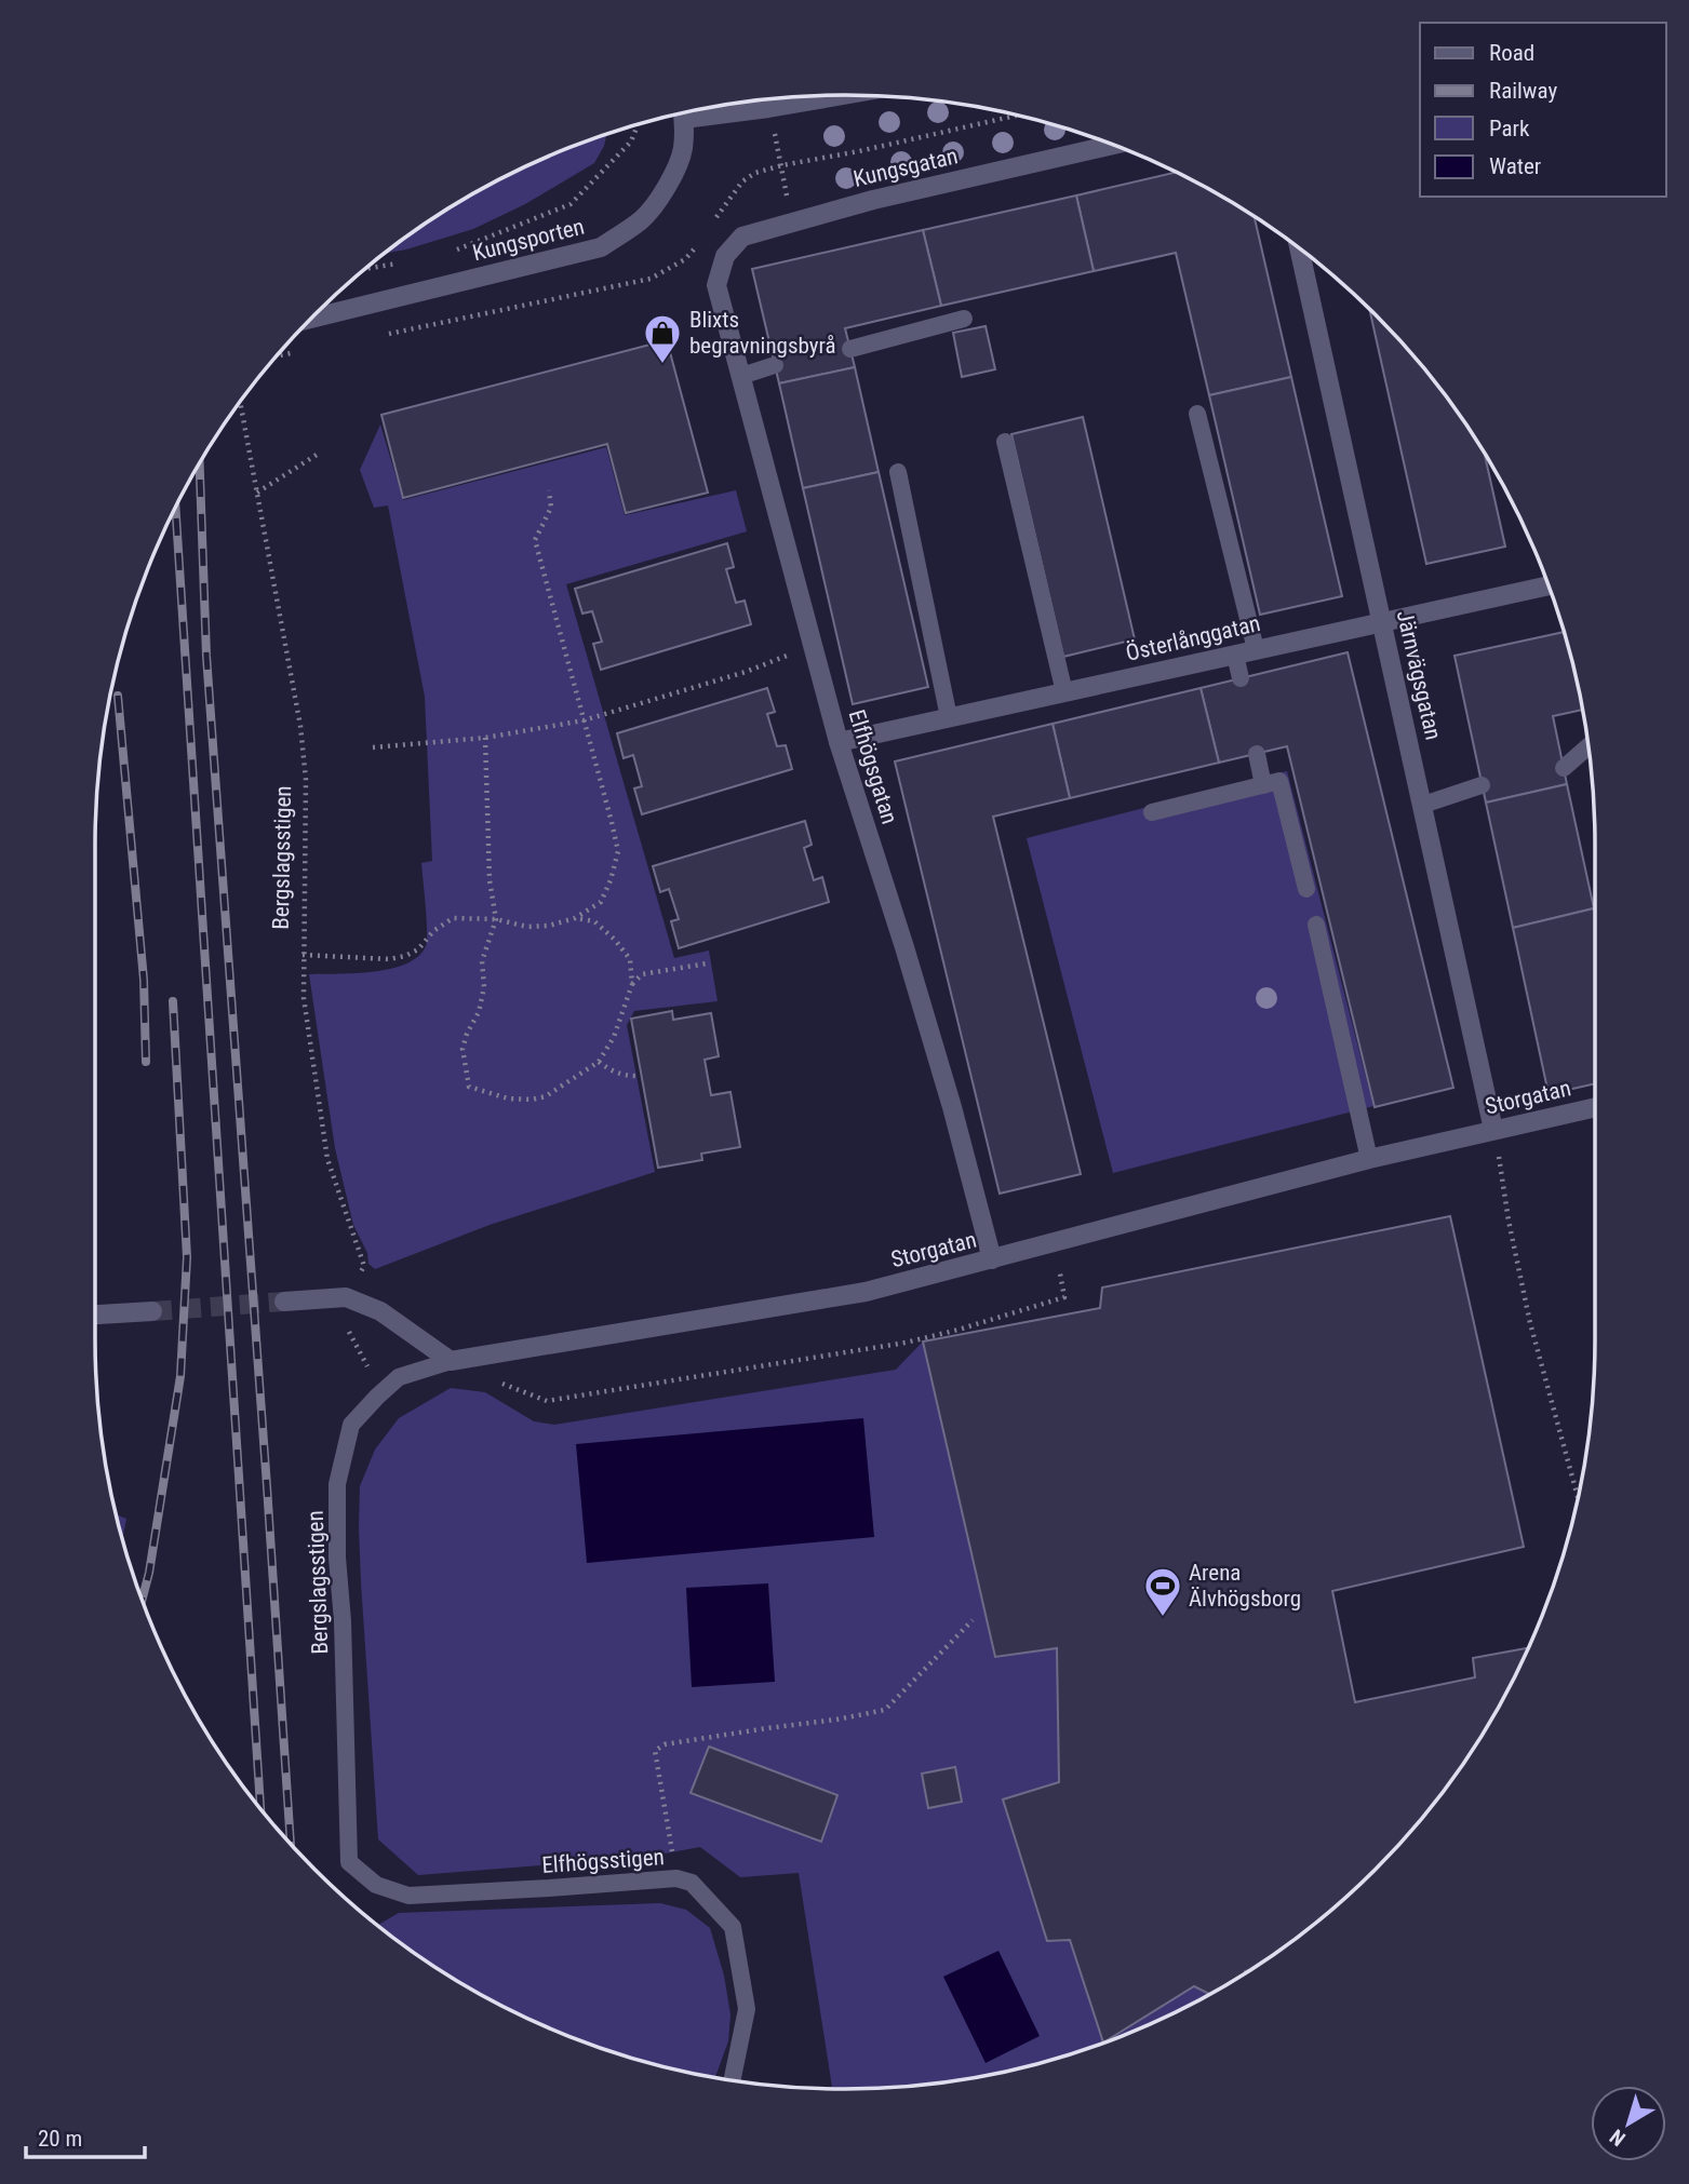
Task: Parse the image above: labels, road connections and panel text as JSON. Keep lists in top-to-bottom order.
{
  "streets": {
    "street": [
      "Kungsgatan",
      "Kungsporten",
      "Österlånggatan",
      "Järnvägsgatan",
      "Elfhögsgatan",
      "Storgatan"
    ],
    "lane": ["Bergslagsstigen", "Elfhögsstigen"]
  },
  "crossings": [
    ["Kungsgatan", "Elfhögsgatan"],
    ["Österlånggatan", "Järnvägsgatan"],
    ["Österlånggatan", "Elfhögsgatan"],
    ["Järnvägsgatan", "Storgatan"],
    ["Elfhögsgatan", "Storgatan"],
    ["Bergslagsstigen", "Storgatan"],
    ["Bergslagsstigen", "Elfhögsstigen"]
  ],
  "places": {
    "shop": ["Blixts begravningsbyrå"],
    "sports": ["Arena Älvhögsborg"]
  },
  "legend": [
    "Road",
    "Railway",
    "Park",
    "Water"
  ],
  "scale_bar": "20 m",
  "north": "bottom left"
}
